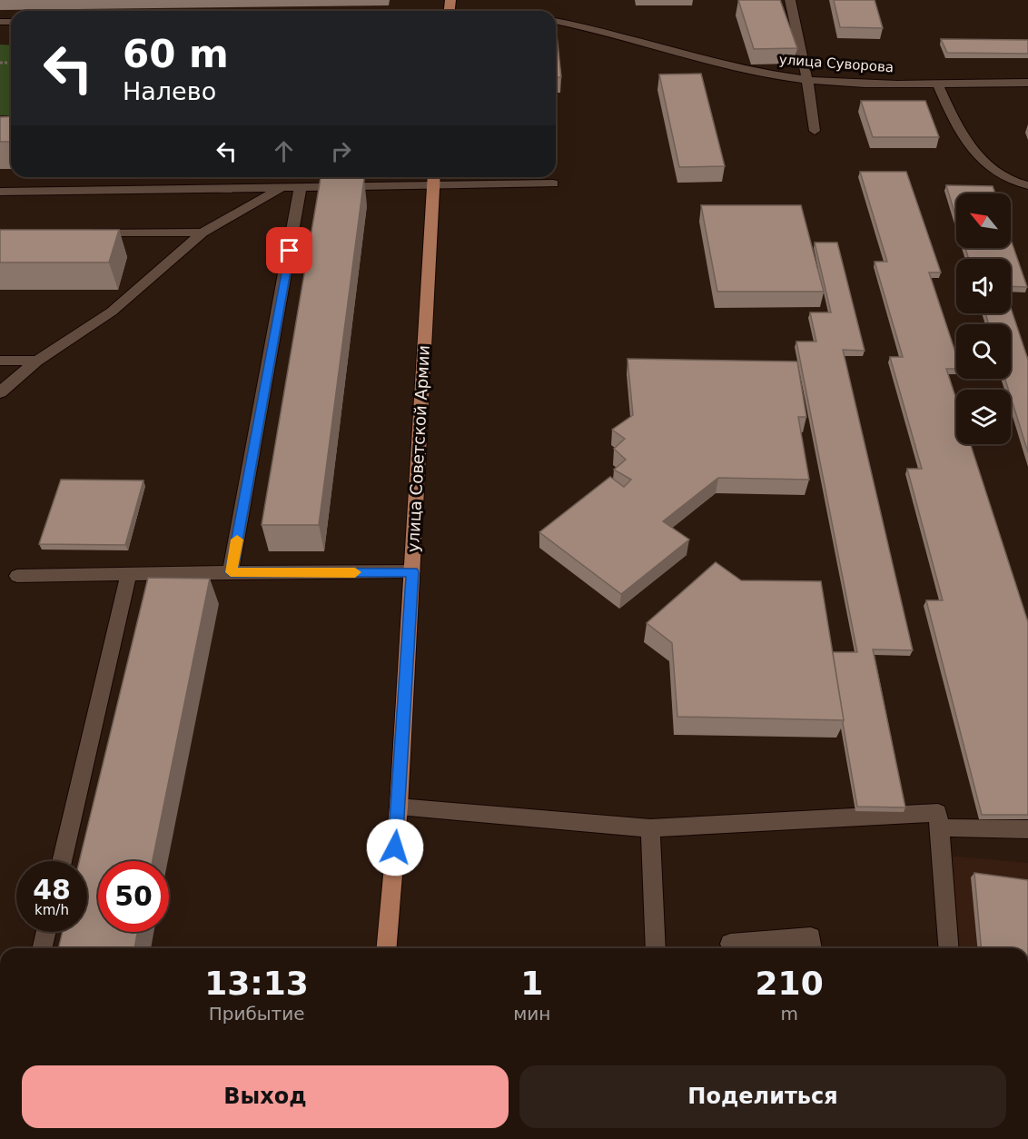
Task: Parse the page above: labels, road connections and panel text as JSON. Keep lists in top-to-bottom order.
{
  "streets": {
    "main road": ["улица Советской Армии"],
    "street": ["улица Суворова"]
  },
  "north": "top left",
  "page": {
    "turn": ["60 m", "Налево"],
    "speed": "48 km/h",
    "limit": "50",
    "eta": [
      "13:13",
      "Прибытие",
      "1",
      "мин",
      "210",
      "m"
    ],
    "buttons": ["Выход", "Поделиться"]
  }
}
